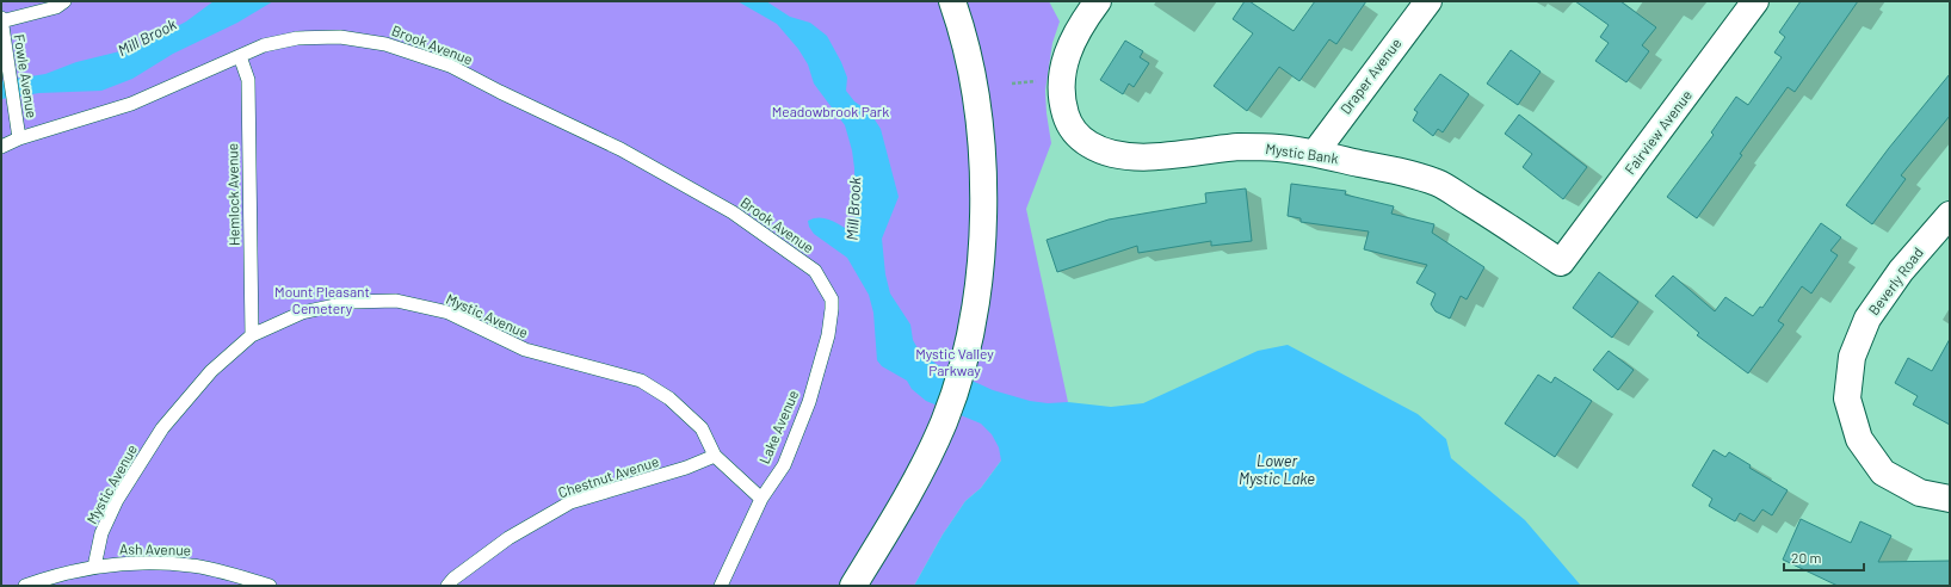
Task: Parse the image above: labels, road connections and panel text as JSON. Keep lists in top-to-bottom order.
{
  "streets": {
    "street": [
      "Draper Avenue",
      "Fairview Avenue",
      "Mystic Bank",
      "Beverly Road"
    ],
    "lane": [
      "Brook Avenue",
      "Fowle Avenue",
      "Hemlock Avenue",
      "Mystic Avenue",
      "Lake Avenue",
      "Chestnut Avenue",
      "Ash Avenue"
    ]
  },
  "crossings": [
    ["Brook Avenue", "Fowle Avenue"],
    ["Brook Avenue", "Hemlock Avenue"],
    ["Brook Avenue", "Lake Avenue"],
    ["Draper Avenue", "Mystic Bank"],
    ["Fairview Avenue", "Mystic Bank"],
    ["Hemlock Avenue", "Mystic Avenue"],
    ["Mystic Avenue", "Lake Avenue"],
    ["Mystic Avenue", "Chestnut Avenue"],
    ["Mystic Avenue", "Ash Avenue"]
  ],
  "water": ["Mill Brook", "Lower Mystic Lake"],
  "parks": ["Meadowbrook Park", "Mount Pleasant Cemetery", "Mystic Valley Parkway"],
  "scale_bar": "20 m"
}
